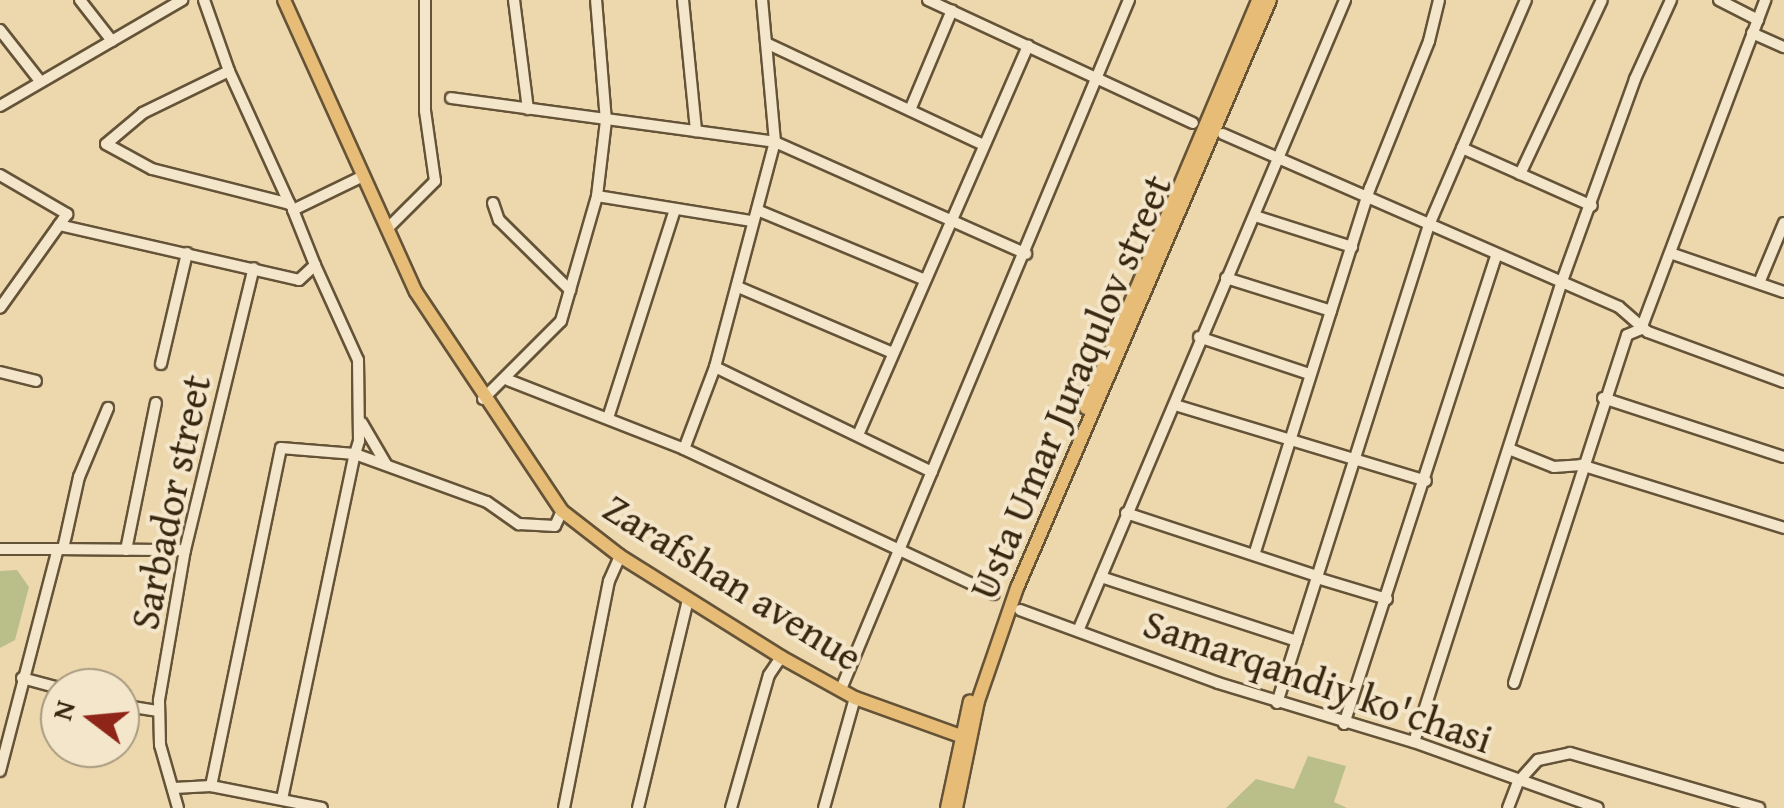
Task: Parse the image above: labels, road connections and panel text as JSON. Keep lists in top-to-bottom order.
{
  "streets": {
    "main road": ["Usta Umar Juraqulov street", "Zarafshan avenue"],
    "street": ["Sarbador street", "Samarqandiy ko'chasi"]
  },
  "crossings": [
    ["Usta Umar Juraqulov street", "Zarafshan avenue"]
  ],
  "north": "left"
}
